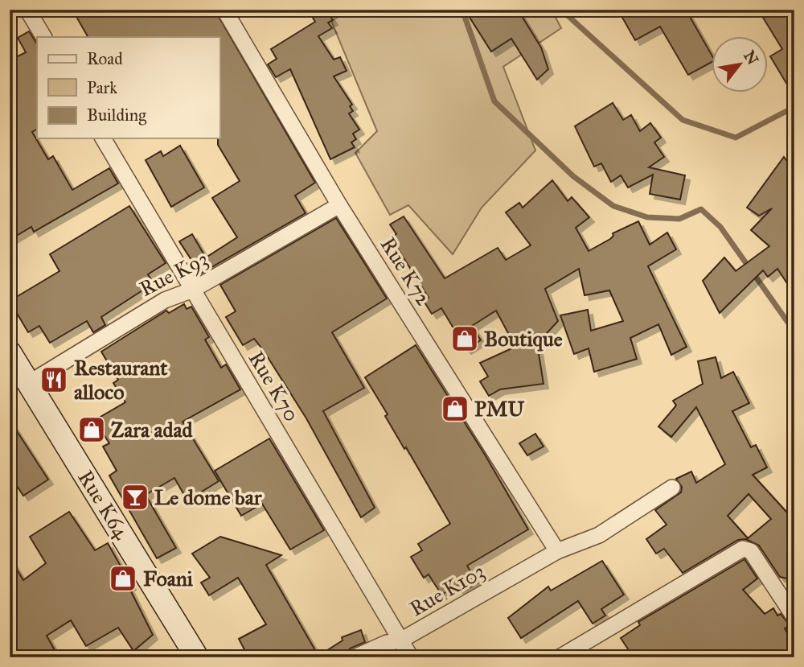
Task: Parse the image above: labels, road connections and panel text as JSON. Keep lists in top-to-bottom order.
{
  "streets": {
    "street": [
      "Rue K72",
      "Rue K93",
      "Rue K70",
      "Rue K64",
      "Rue K103"
    ]
  },
  "crossings": [
    ["Rue K72", "Rue K93"],
    ["Rue K72", "Rue K103"],
    ["Rue K93", "Rue K70"],
    ["Rue K93", "Rue K64"],
    ["Rue K70", "Rue K103"]
  ],
  "places": {
    "shop": [
      "Boutique",
      "PMU",
      "Zara adad",
      "Foani"
    ],
    "restaurant": ["Restaurant alloco"],
    "bar": ["Le dome bar"]
  },
  "legend": ["Road", "Park", "Building"],
  "north": "top right"
}
